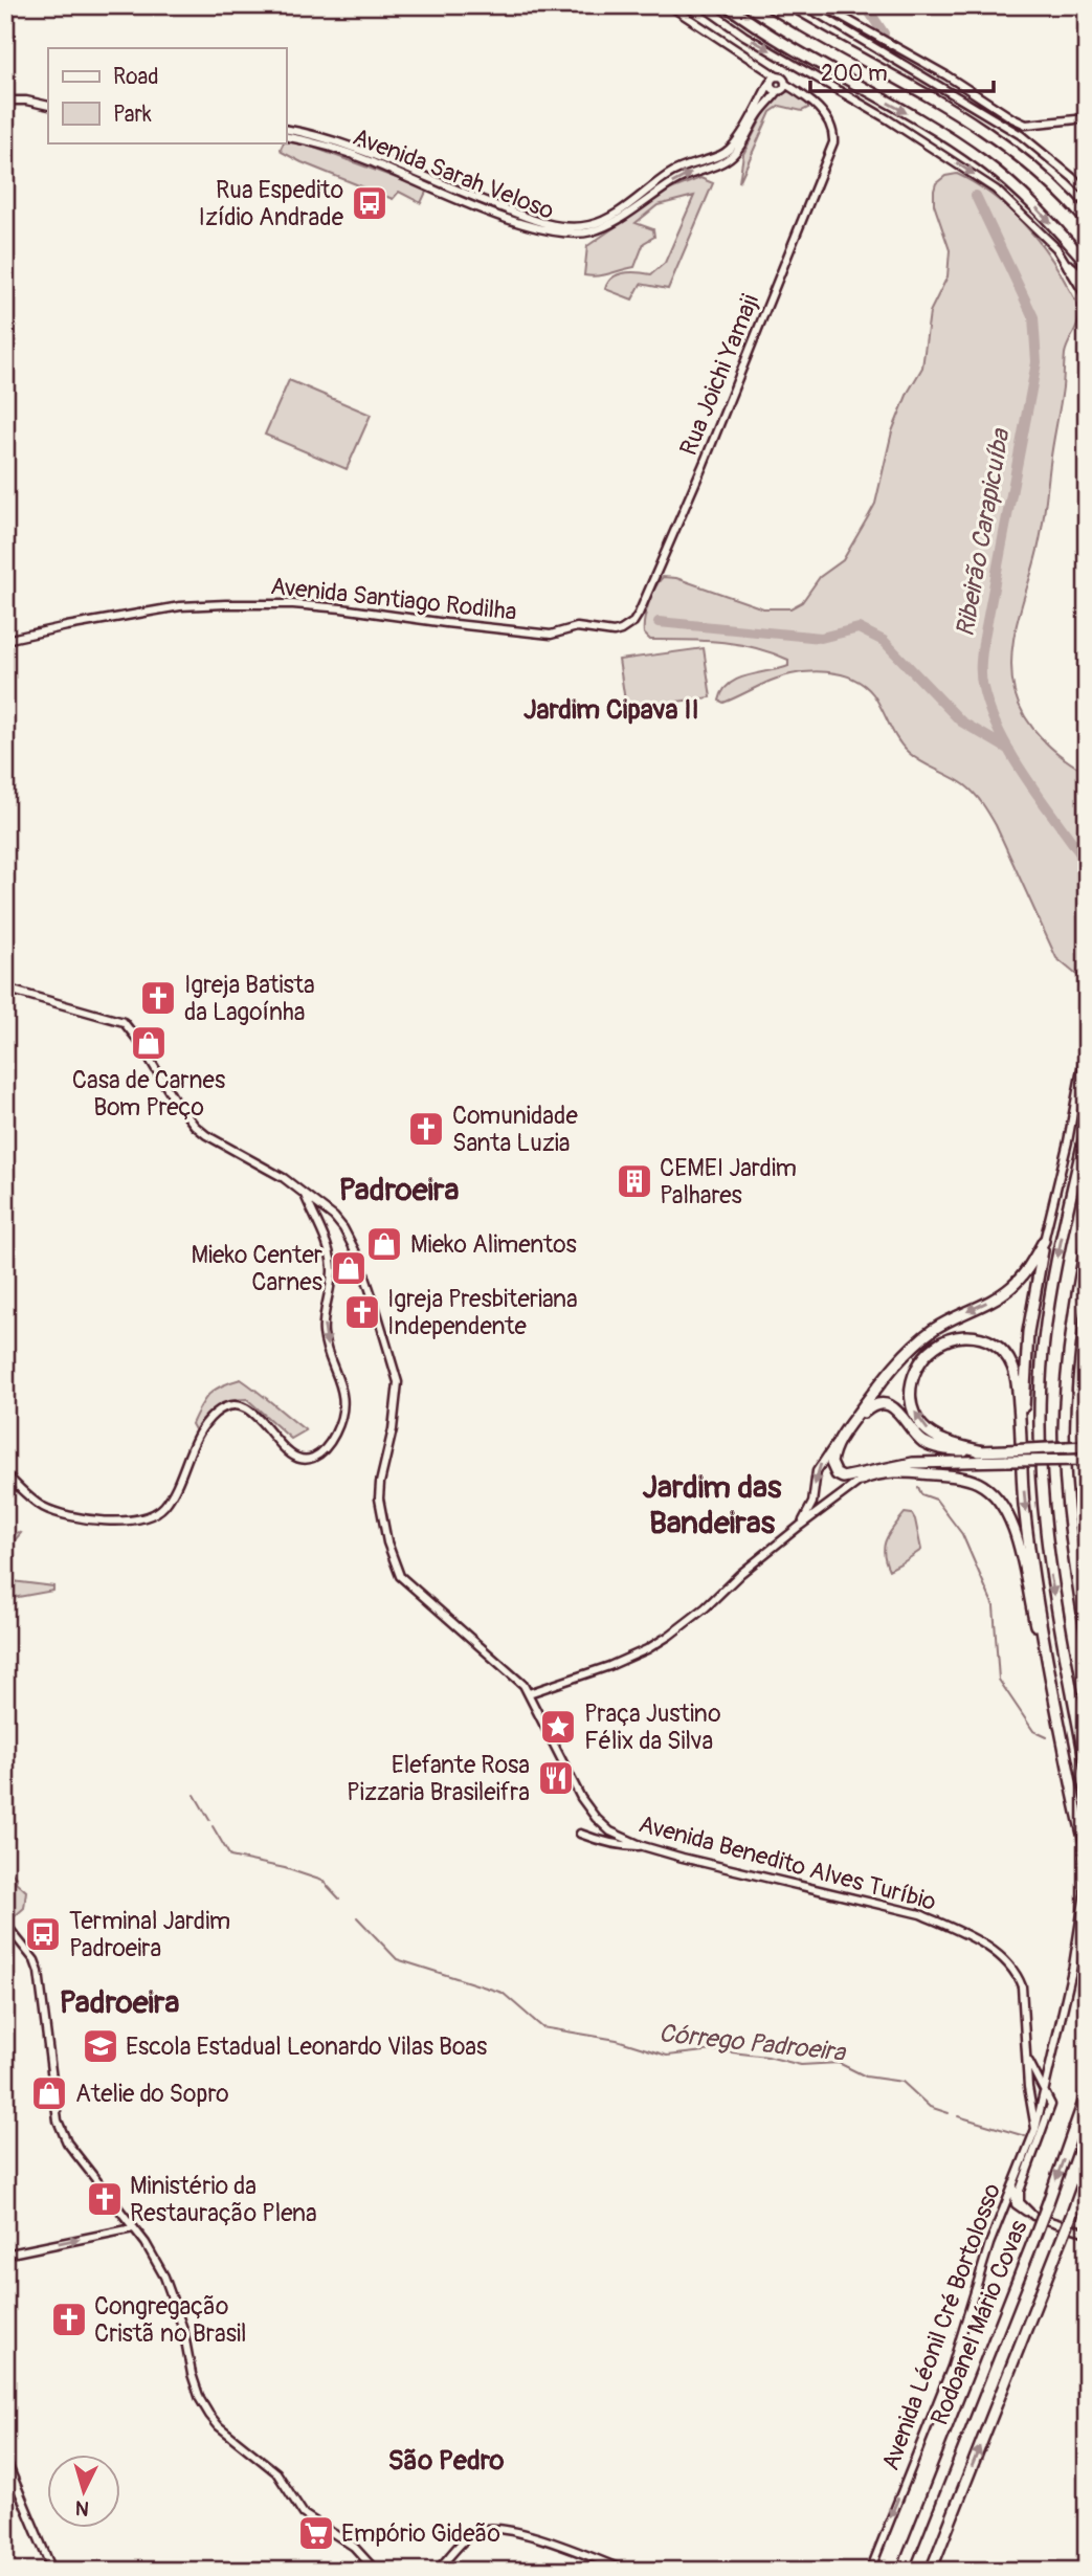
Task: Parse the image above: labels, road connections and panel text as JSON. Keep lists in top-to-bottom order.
{
  "streets": {
    "highway": ["Rodoanel Mário Covas"],
    "main road": [
      "Avenida Sarah Veloso",
      "Rua Joichi Yamaji",
      "Avenida Santiago Rodilha",
      "Avenida Benedito Alves Turíbio",
      "Avenida Léonil Cré Bortolosso"
    ]
  },
  "crossings": [
    ["Avenida Sarah Veloso", "Rua Joichi Yamaji"],
    ["Rua Joichi Yamaji", "Avenida Santiago Rodilha"],
    ["Avenida Benedito Alves Turíbio", "Avenida Léonil Cré Bortolosso"]
  ],
  "one_way": ["Avenida Sarah Veloso", "Avenida Léonil Cré Bortolosso"],
  "districts": [
    "Jardim Cipava II",
    "Padroeira",
    "Jardim das Bandeiras",
    "Padroeira",
    "São Pedro"
  ],
  "water": ["Ribeirão Carapicuíba", "Córrego Padroeira"],
  "places": {
    "bus stop": ["Rua Espedito Izídio Andrade", "Terminal Jardim Padroeira"],
    "church": [
      "Igreja Batista da Lagoínha",
      "Comunidade Santa Luzia",
      "Igreja Presbiteriana Independente",
      "Ministério da Restauração Plena",
      "Congregação Cristã no Brasil"
    ],
    "shop": [
      "Casa de Carnes Bom Preço",
      "Mieko Alimentos",
      "Mieko Center Carnes",
      "Atelie do Sopro"
    ],
    "building": ["CEMEI Jardim Palhares"],
    "place": ["Praça Justino Félix da Silva"],
    "restaurant": ["Elefante Rosa Pizzaria Brasileifra"],
    "school or university": ["Escola Estadual Leonardo Vilas Boas"],
    "supermarket": ["Empório Gideão"]
  },
  "legend": ["Road", "Park"],
  "scale_bar": "200 m",
  "north": "bottom"
}
